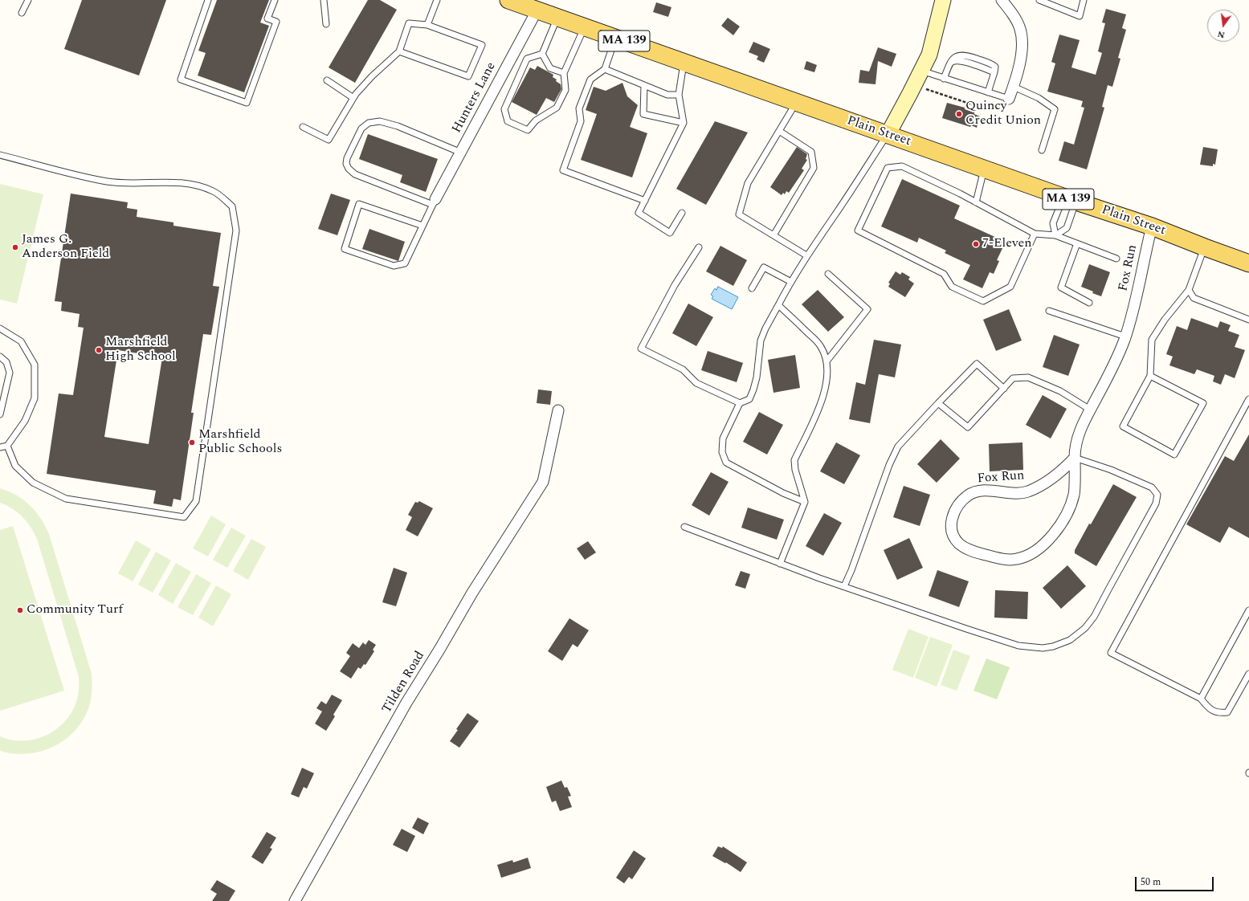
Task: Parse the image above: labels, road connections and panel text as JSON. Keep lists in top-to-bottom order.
{
  "streets": {
    "main road": ["MA 139", "Plain Street"],
    "street": ["Hunters Lane", "Fox Run", "Tilden Road"]
  },
  "crossings": [
    ["Hunters Lane", "Plain Street"],
    ["Plain Street", "Fox Run"]
  ],
  "places": [
    "Quincy Credit Union",
    "7-Eleven",
    "James G. Anderson Field",
    "Marshfield High School",
    "Marshfield Public Schools",
    "Community Turf"
  ],
  "scale_bar": "50 m",
  "north": "bottom"
}
